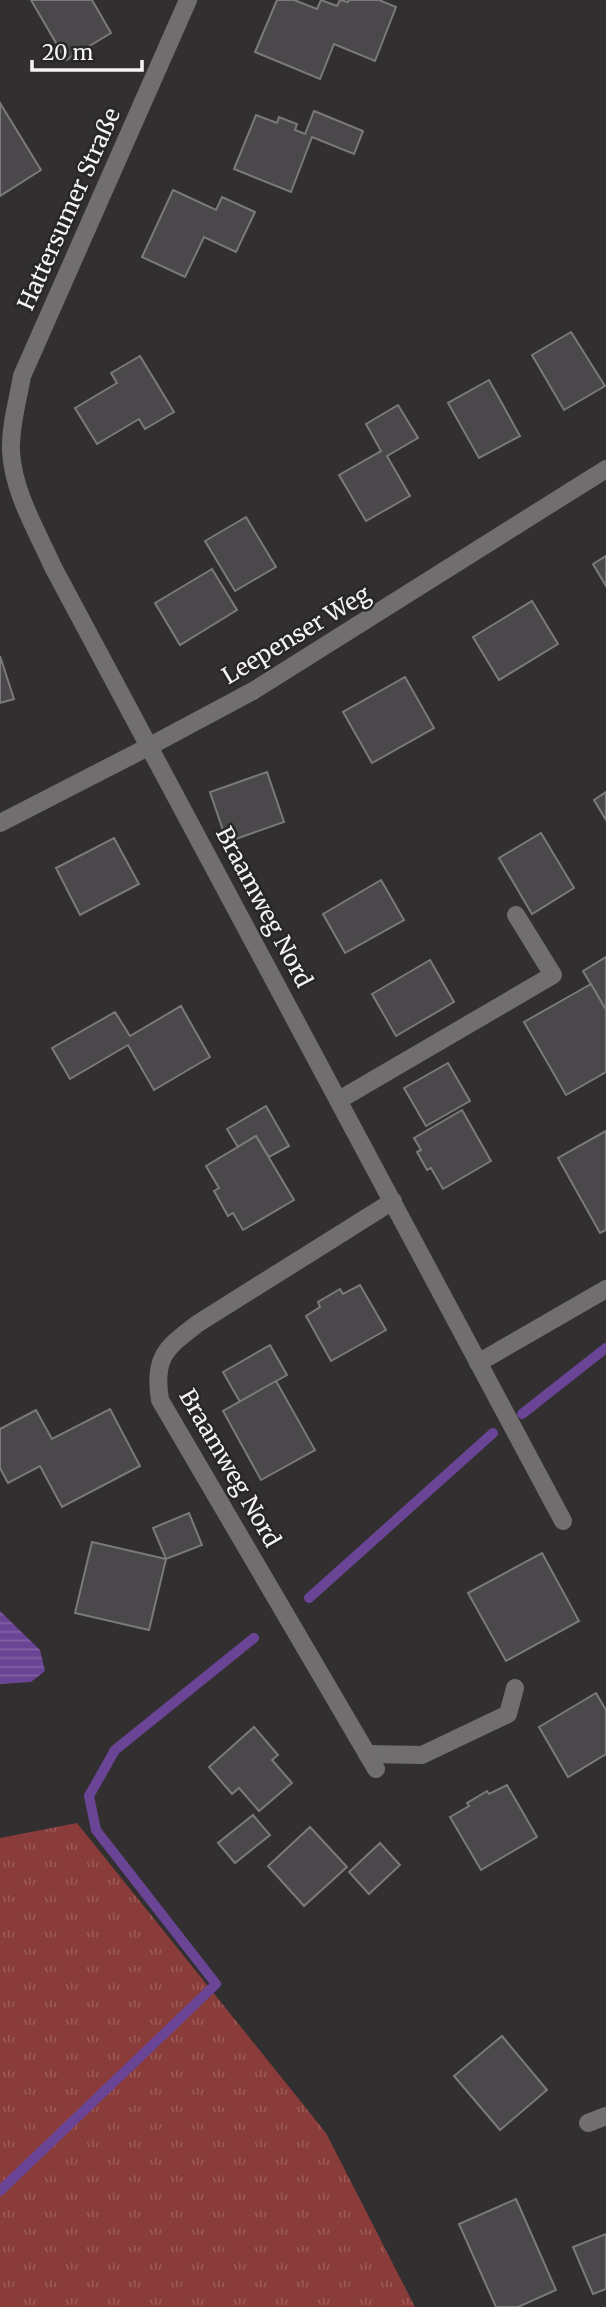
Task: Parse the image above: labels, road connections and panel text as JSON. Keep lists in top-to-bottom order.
{
  "streets": {
    "street": ["Hattersumer Straße", "Leepenser Weg", "Braamweg Nord"]
  },
  "crossings": [
    ["Hattersumer Straße", "Leepenser Weg"],
    ["Hattersumer Straße", "Braamweg Nord"],
    ["Leepenser Weg", "Braamweg Nord"]
  ],
  "scale_bar": "20 m"
}
